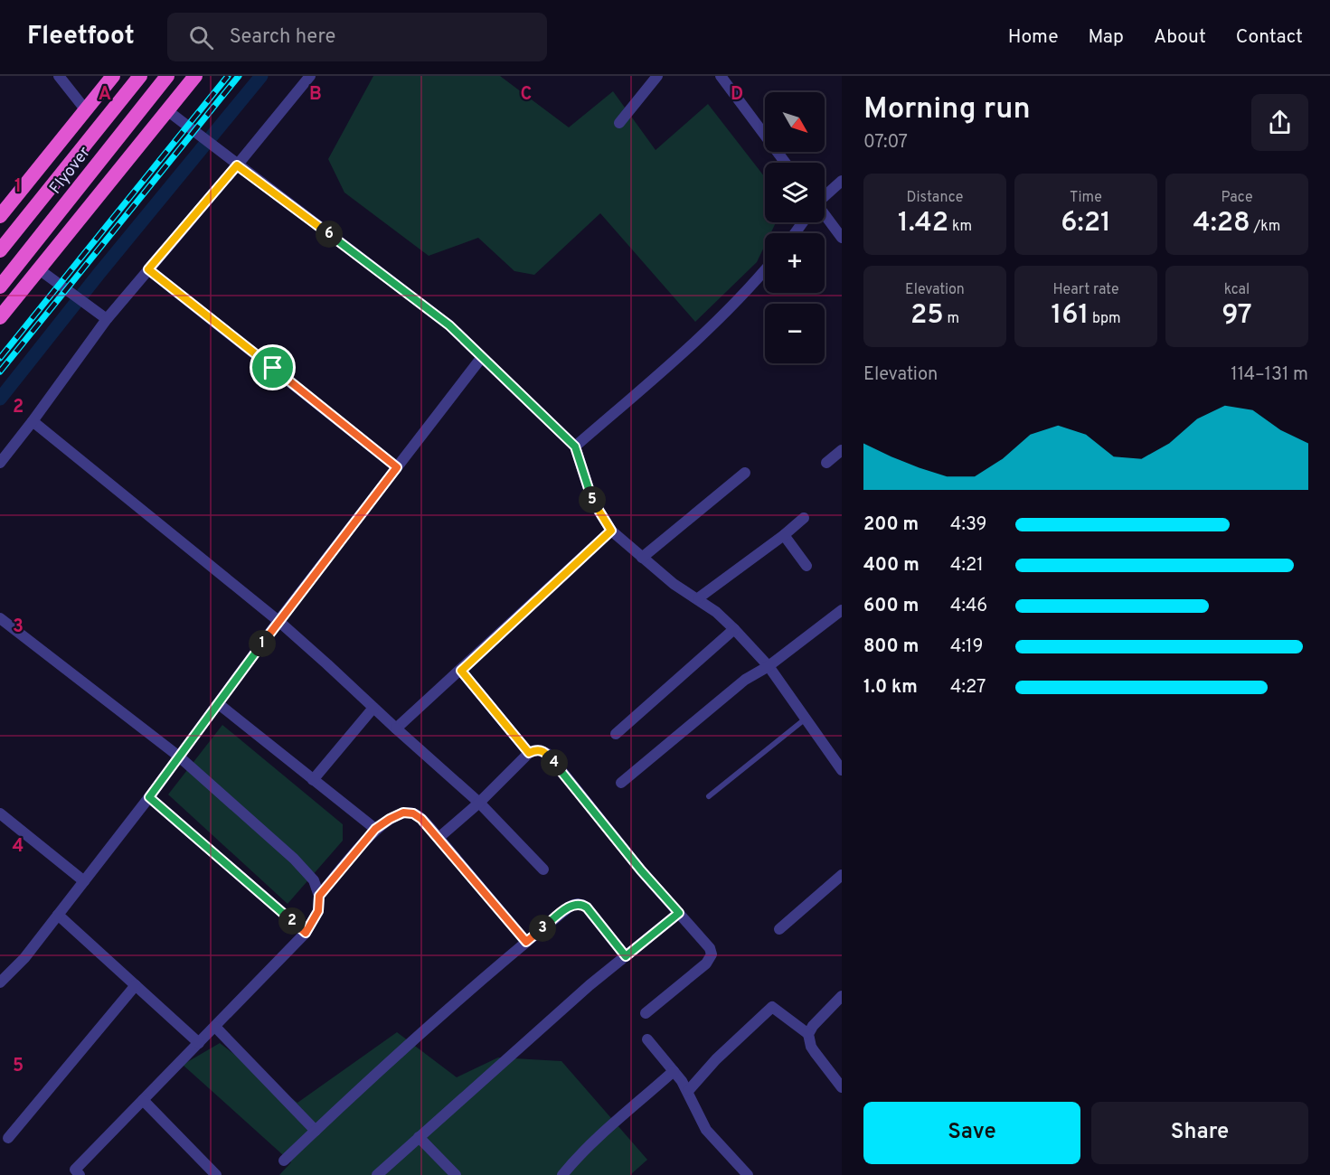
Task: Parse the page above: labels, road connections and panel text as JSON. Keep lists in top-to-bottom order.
{
  "streets": {
    "highway": ["Flyover"]
  },
  "north": "bottom right",
  "page": {
    "header": "Fleetfoot",
    "search": "Search here",
    "nav": [
      "Home",
      "Map",
      "About",
      "Contact"
    ],
    "heading": ["Morning run", "07:07"],
    "map_buttons": ["+", "−"],
    "stats": [
      ["Distance", "1.42 km"],
      ["Time", "6:21"],
      ["Pace", "4:28 /km"],
      ["Elevation", "25 m"],
      ["Heart rate", "161 bpm"],
      ["kcal", "97"]
    ],
    "pins": [
      "6",
      "5",
      "1",
      "4",
      "2",
      "3"
    ],
    "chart": ["Elevation", "114–131 m"],
    "list": [
      {
        "name": "200 m",
        "note": "4:39"
      },
      {
        "name": "400 m",
        "note": "4:21"
      },
      {
        "name": "600 m",
        "note": "4:46"
      },
      {
        "name": "800 m",
        "note": "4:19"
      },
      {
        "name": "1.0 km",
        "note": "4:27"
      }
    ],
    "buttons": ["Save", "Share"]
  },
  "grid": {
    "columns": [
      "A",
      "B",
      "C",
      "D"
    ],
    "rows": [
      "1",
      "2",
      "3",
      "4",
      "5"
    ]
  }
}
